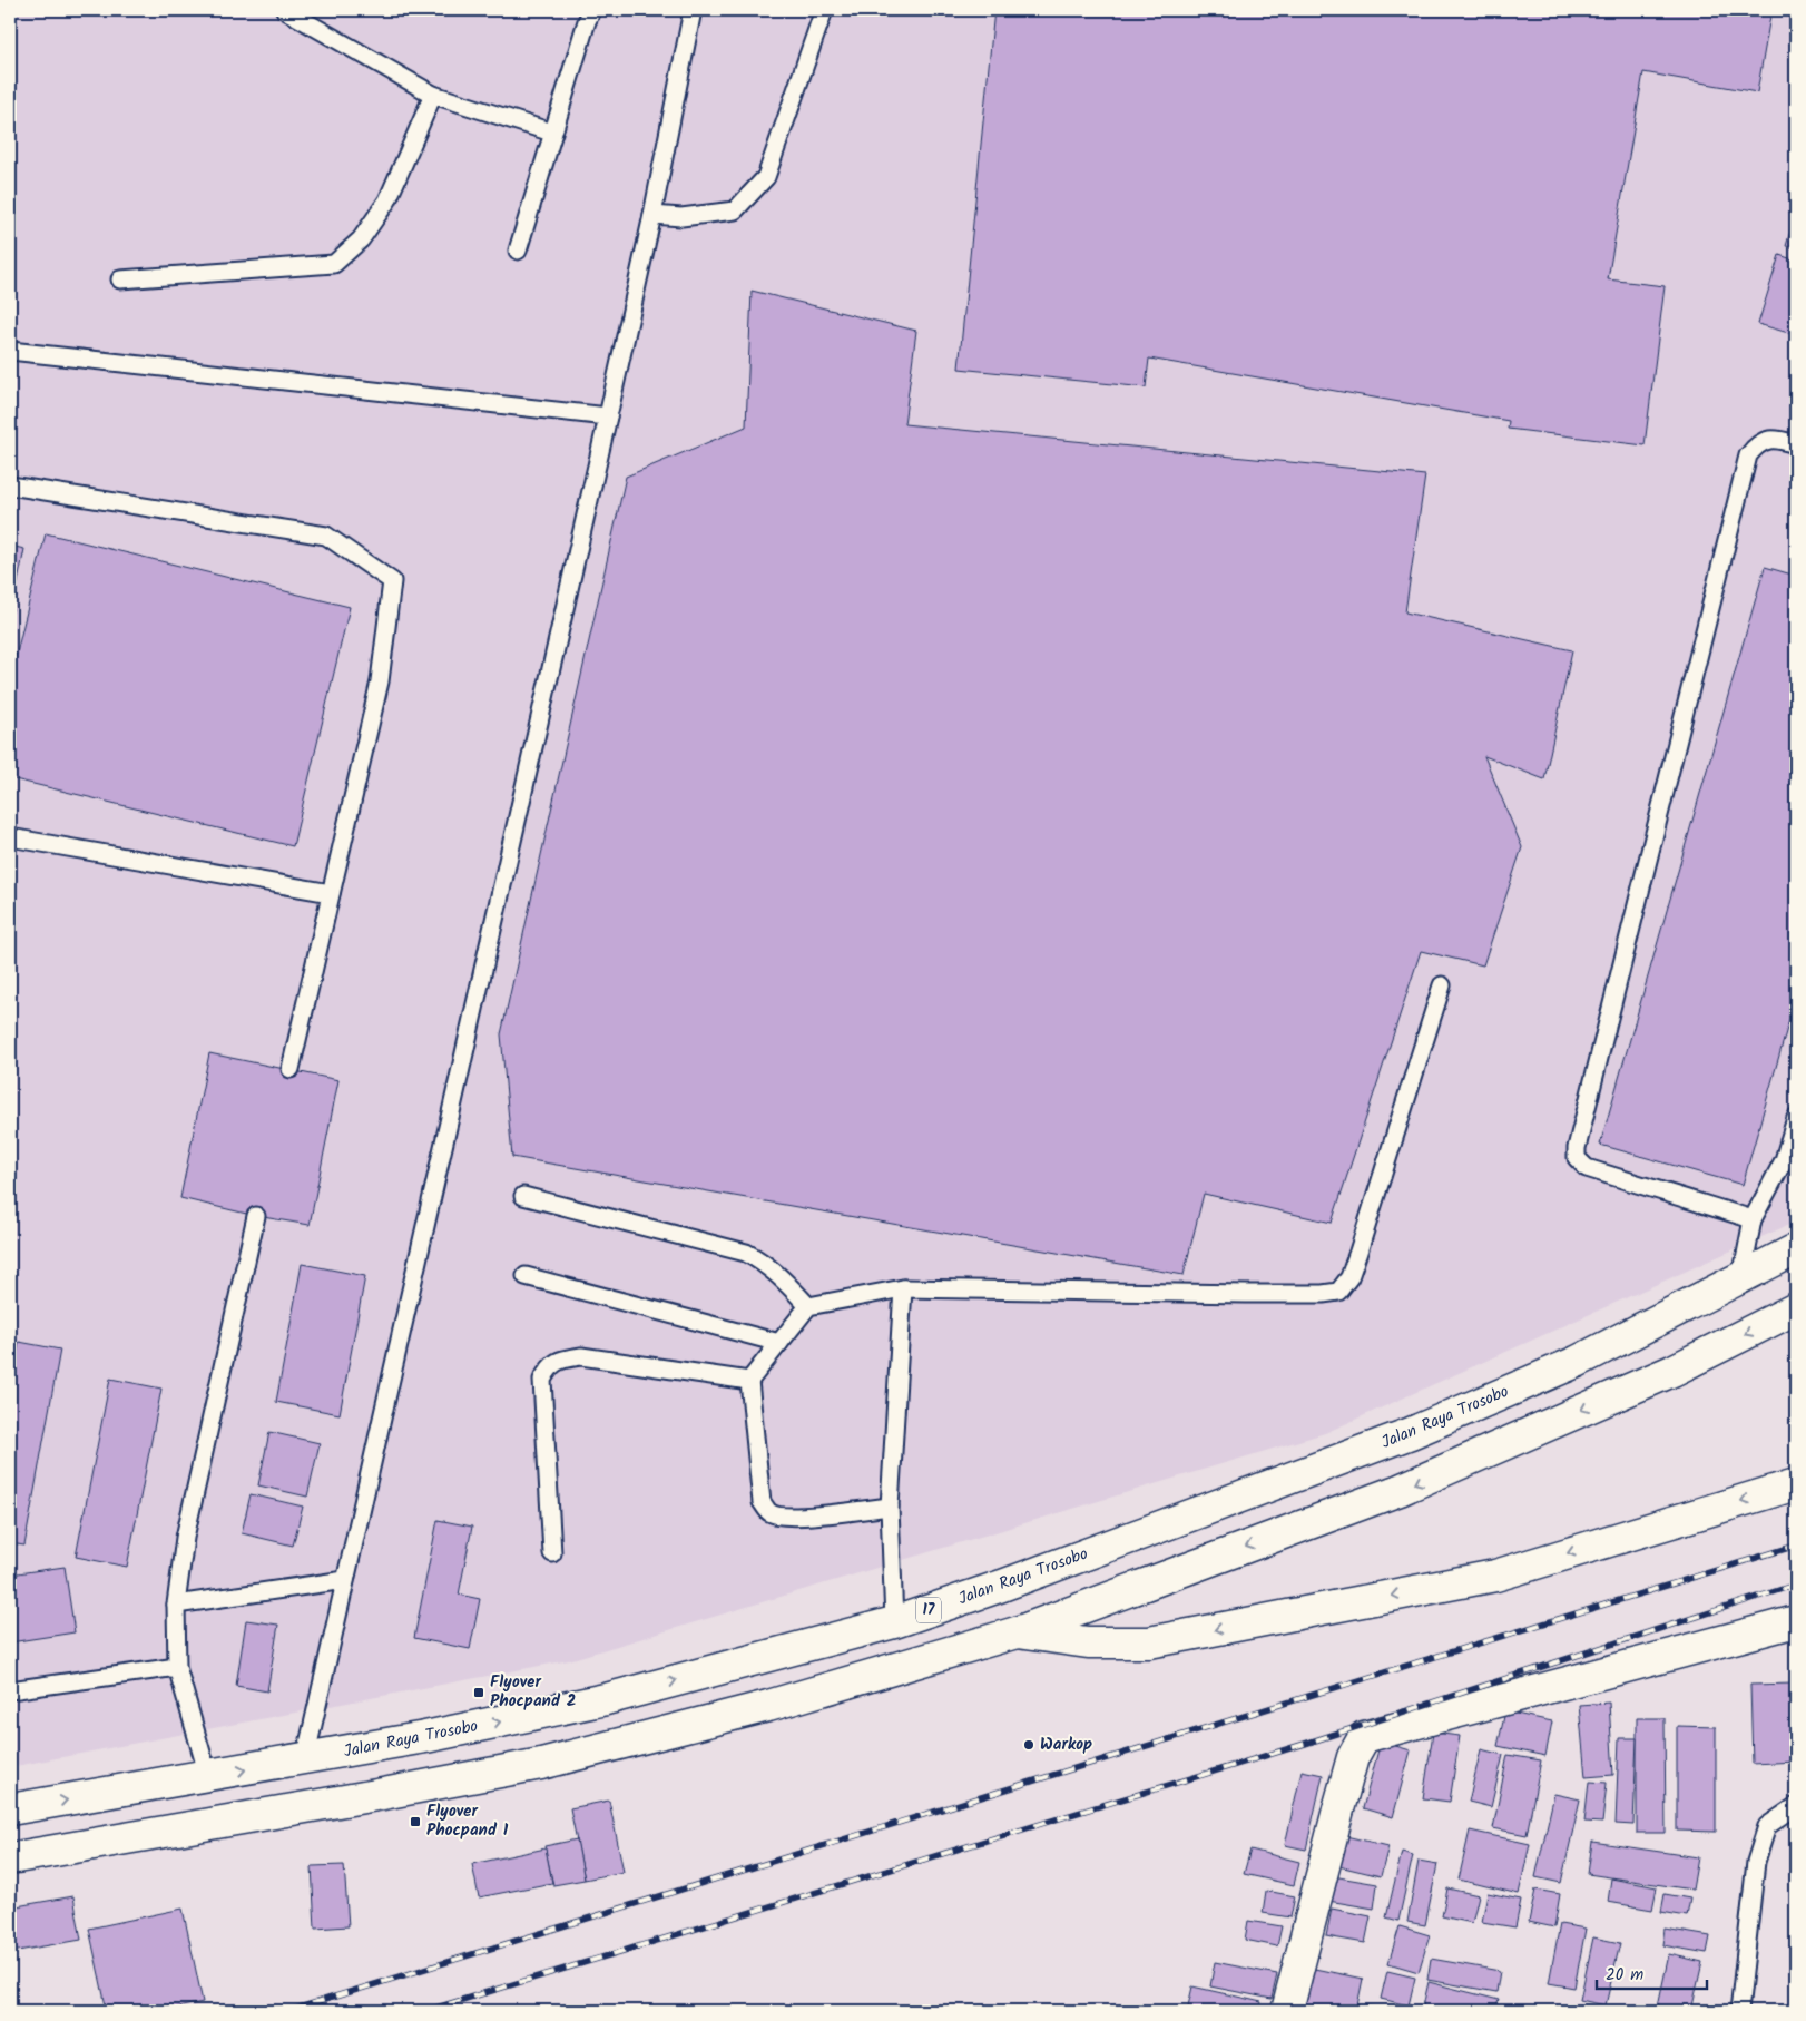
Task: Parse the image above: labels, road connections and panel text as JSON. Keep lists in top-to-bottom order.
{
  "streets": {
    "main road": ["Jalan Raya Trosobo", "17"]
  },
  "places": {
    "transit": ["Flyover Phocpand 2", "Flyover Phocpand 1"],
    "other": ["Warkop"]
  },
  "scale_bar": "20 m"
}
